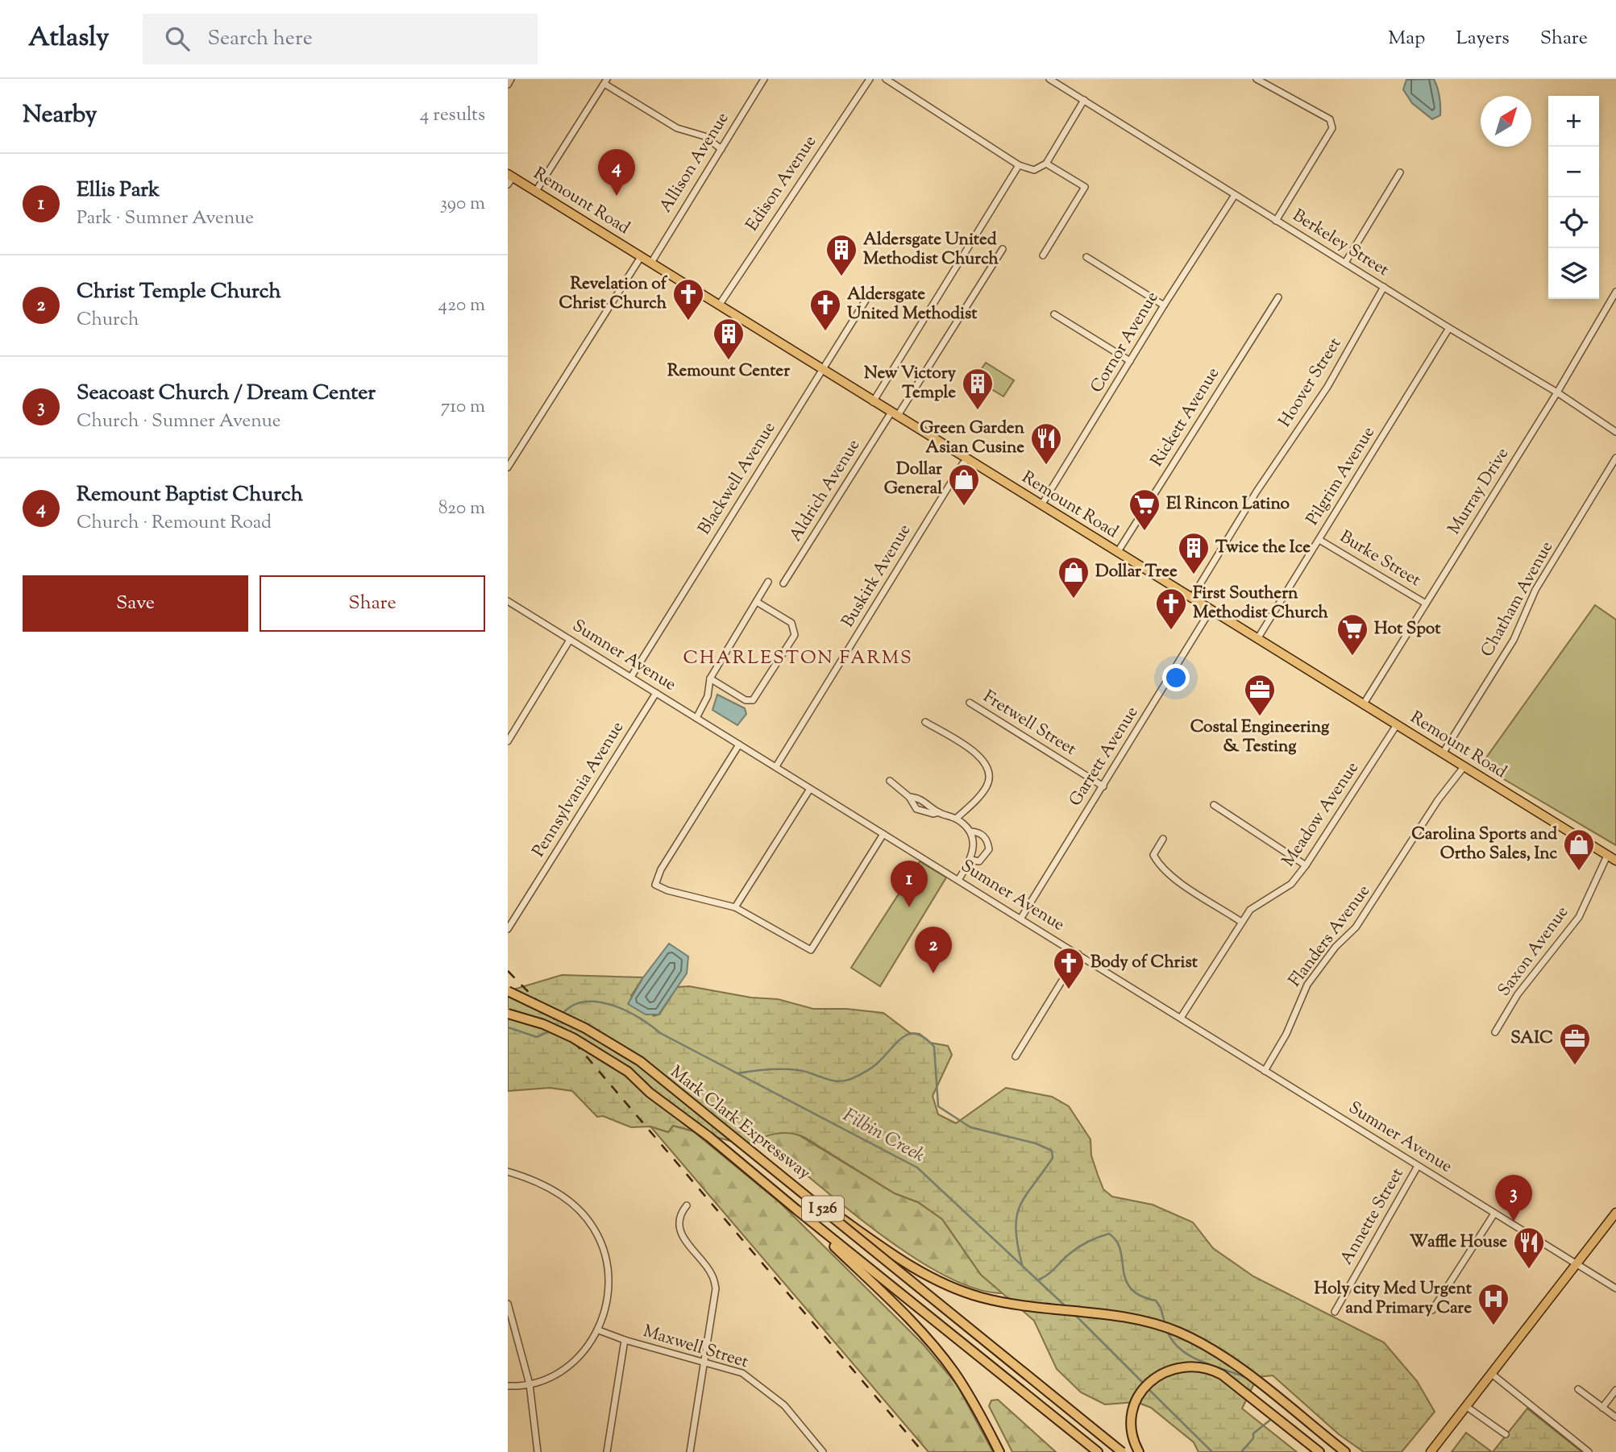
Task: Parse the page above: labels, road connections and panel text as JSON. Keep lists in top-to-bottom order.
{
  "streets": {
    "highway": ["Mark Clark Expressway", "I 526"],
    "main road": ["Remount Road"],
    "street": [
      "Allison Avenue",
      "Edison Avenue",
      "Berkeley Street",
      "Cornor Avenue",
      "Hoover Street",
      "Rickett Avenue",
      "Pilgrim Avenue",
      "Blackwell Avenue",
      "Aldrich Avenue",
      "Murray Drive",
      "Burke Street",
      "Buskirk Avenue",
      "Chatham Avenue",
      "Sumner Avenue",
      "Fretwell Street",
      "Garrett Avenue",
      "Pennsylvania Avenue",
      "Meadow Avenue",
      "Flanders Avenue",
      "Saxon Avenue",
      "Annette Street",
      "Maxwell Street"
    ]
  },
  "crossings": [
    ["Allison Avenue", "Remount Road"],
    ["Edison Avenue", "Remount Road"],
    ["Remount Road", "Cornor Avenue"],
    ["Remount Road", "Hoover Street"],
    ["Remount Road", "Rickett Avenue"],
    ["Remount Road", "Pilgrim Avenue"],
    ["Remount Road", "Blackwell Avenue"],
    ["Remount Road", "Aldrich Avenue"],
    ["Remount Road", "Murray Drive"],
    ["Remount Road", "Buskirk Avenue"],
    ["Remount Road", "Chatham Avenue"],
    ["Remount Road", "Garrett Avenue"],
    ["Remount Road", "Meadow Avenue"],
    ["Remount Road", "Flanders Avenue"],
    ["Remount Road", "Saxon Avenue"],
    ["Berkeley Street", "Cornor Avenue"],
    ["Berkeley Street", "Hoover Street"],
    ["Berkeley Street", "Pilgrim Avenue"],
    ["Berkeley Street", "Murray Drive"],
    ["Pilgrim Avenue", "Burke Street"],
    ["Blackwell Avenue", "Sumner Avenue"],
    ["Murray Drive", "Burke Street"],
    ["Buskirk Avenue", "Sumner Avenue"],
    ["Sumner Avenue", "Garrett Avenue"],
    ["Sumner Avenue", "Pennsylvania Avenue"],
    ["Sumner Avenue", "Meadow Avenue"],
    ["Sumner Avenue", "Flanders Avenue"],
    ["Sumner Avenue", "Annette Street"],
    ["Fretwell Street", "Garrett Avenue"]
  ],
  "districts": ["CHARLESTON FARMS"],
  "water": ["Filbin Creek"],
  "places": {
    "building": [
      "Aldersgate United Methodist Church",
      "Remount Center",
      "New Victory Temple",
      "Twice the Ice"
    ],
    "church": [
      "Revelation of Christ Church",
      "Aldersgate United Methodist",
      "First Southern Methodist Church",
      "Body of Christ"
    ],
    "restaurant": ["Green Garden Asian Cusine", "Waffle House"],
    "shop": ["Dollar General", "Dollar Tree", "Carolina Sports and Ortho Sales, Inc"],
    "supermarket": ["El Rincon Latino", "Hot Spot"],
    "office": ["Costal Engineering & Testing", "SAIC"],
    "hospital": ["Holy city Med Urgent and Primary Care"]
  },
  "north": "top right",
  "page": {
    "header": "Atlasly",
    "search": "Search here",
    "nav": ["Map", "Layers", "Share"],
    "heading": ["Nearby", "4 results"],
    "map_buttons": ["+", "−"],
    "pins": [
      "4",
      "1",
      "2",
      "3"
    ],
    "list": [
      {
        "mark": "1",
        "name": "Ellis Park",
        "note": "Park · Sumner Avenue",
        "value": "390 m"
      },
      {
        "mark": "2",
        "name": "Christ Temple Church",
        "note": "Church",
        "value": "420 m"
      },
      {
        "mark": "3",
        "name": "Seacoast Church / Dream Center",
        "note": "Church · Sumner Avenue",
        "value": "710 m"
      },
      {
        "mark": "4",
        "name": "Remount Baptist Church",
        "note": "Church · Remount Road",
        "value": "820 m"
      }
    ],
    "buttons": ["Save", "Share"]
  }
}
